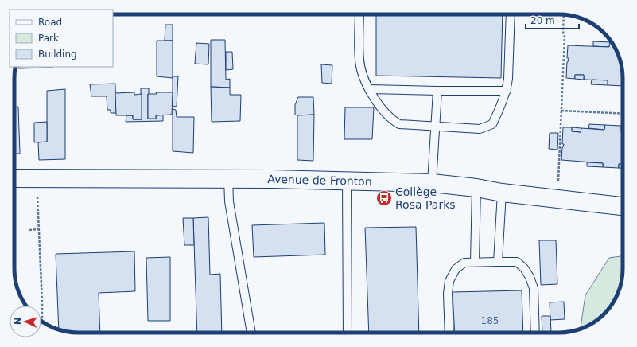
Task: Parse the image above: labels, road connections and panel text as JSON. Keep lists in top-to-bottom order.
{
  "streets": {
    "street": ["Avenue de Fronton"]
  },
  "places": {
    "bus stop": ["Collège Rosa Parks"]
  },
  "house_numbers": ["185"],
  "legend": ["Road", "Park", "Building"],
  "scale_bar": "20 m",
  "north": "left"
}
